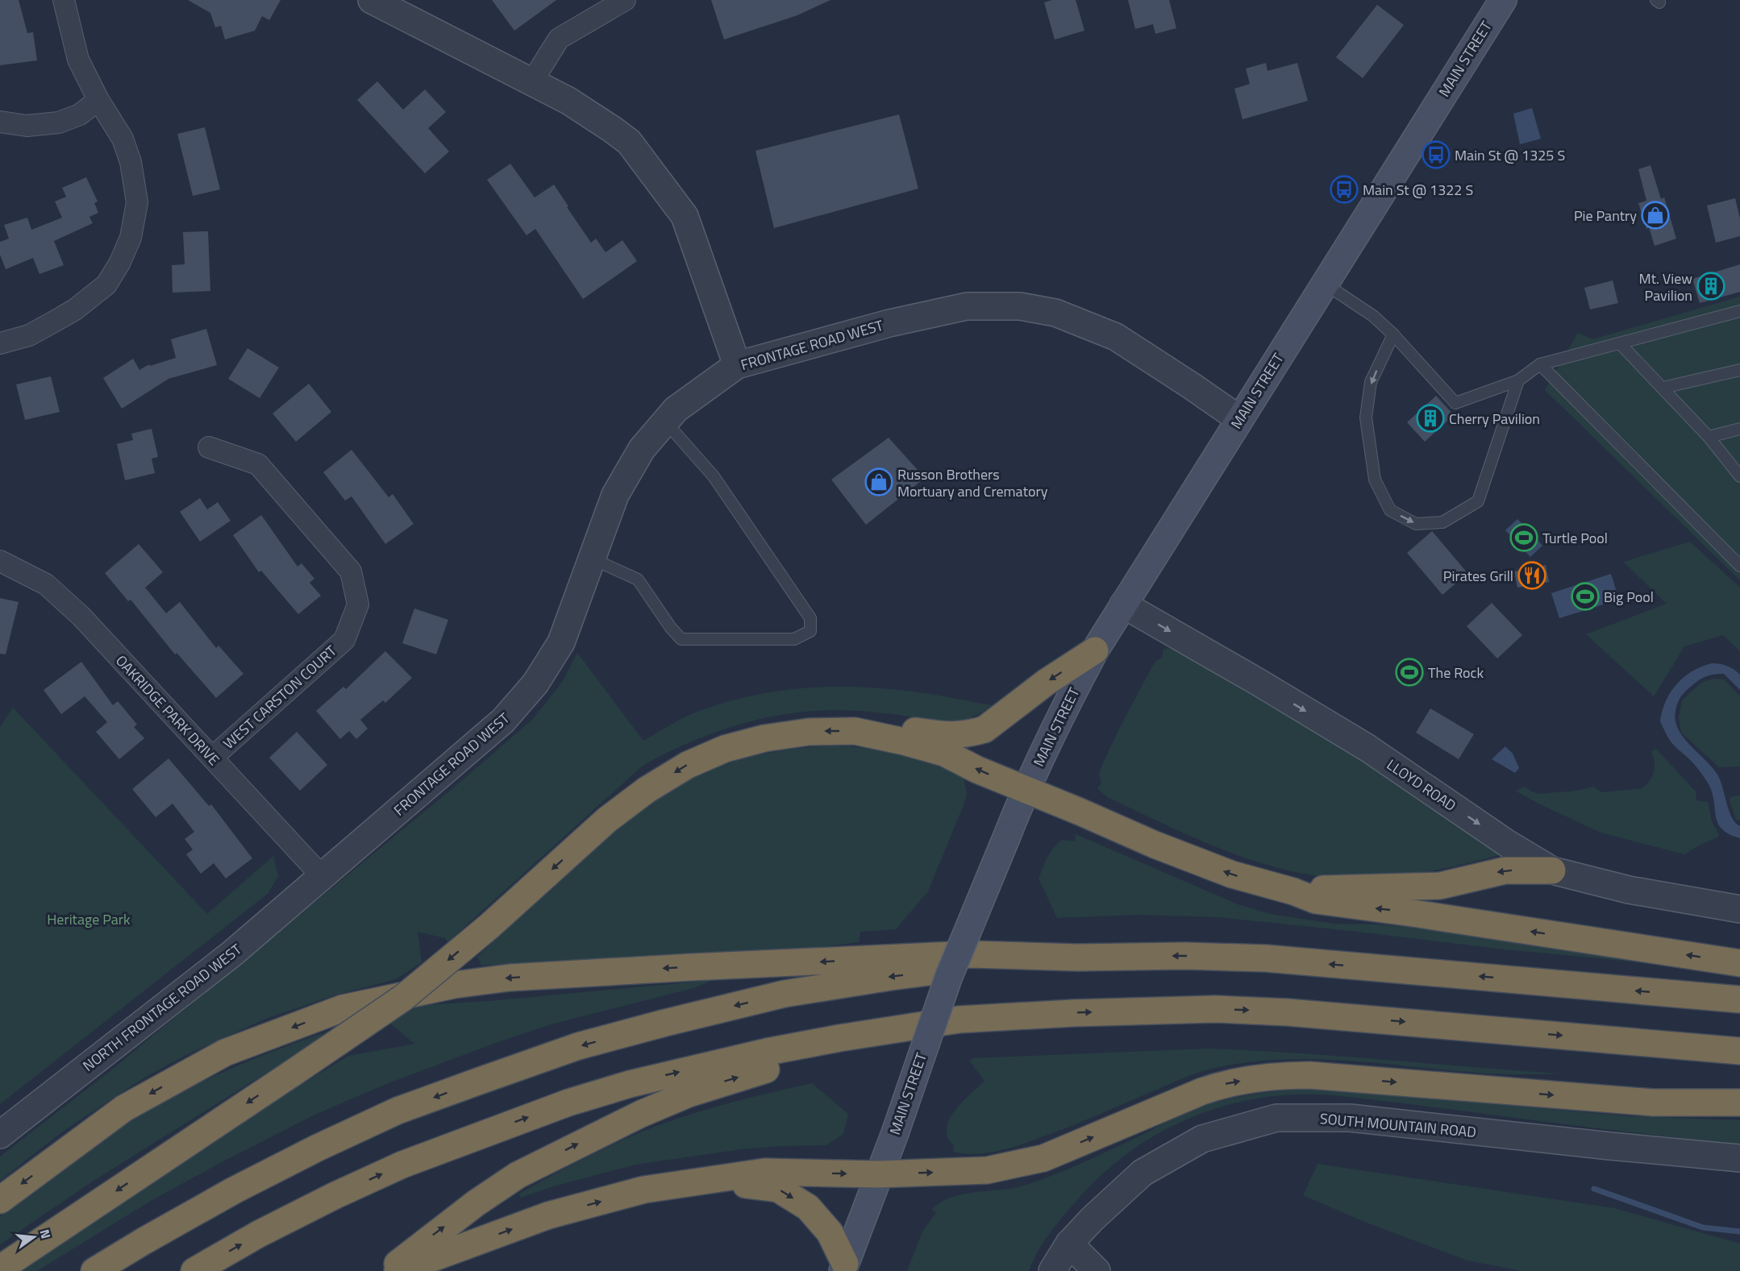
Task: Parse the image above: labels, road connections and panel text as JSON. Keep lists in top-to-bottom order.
{
  "streets": {
    "main road": ["MAIN STREET"],
    "street": [
      "FRONTAGE ROAD WEST",
      "WEST CARSTON COURT",
      "OAKRIDGE PARK DRIVE",
      "LLOYD ROAD",
      "NORTH FRONTAGE ROAD WEST",
      "SOUTH MOUNTAIN ROAD"
    ]
  },
  "crossings": [
    ["MAIN STREET", "FRONTAGE ROAD WEST"],
    ["MAIN STREET", "LLOYD ROAD"],
    ["FRONTAGE ROAD WEST", "OAKRIDGE PARK DRIVE"],
    ["FRONTAGE ROAD WEST", "NORTH FRONTAGE ROAD WEST"],
    ["WEST CARSTON COURT", "OAKRIDGE PARK DRIVE"],
    ["OAKRIDGE PARK DRIVE", "NORTH FRONTAGE ROAD WEST"]
  ],
  "one_way": ["LLOYD ROAD"],
  "parks": ["Heritage Park"],
  "places": {
    "bus stop": ["Main St @ 1325 S", "Main St @ 1322 S"],
    "shop": ["Pie Pantry", "Russon Brothers Mortuary and Crematory"],
    "building": ["Mt. View Pavilion", "Cherry Pavilion"],
    "sports": ["Turtle Pool", "Big Pool", "The Rock"],
    "restaurant": ["Pirates Grill"]
  },
  "north": "right"
}
